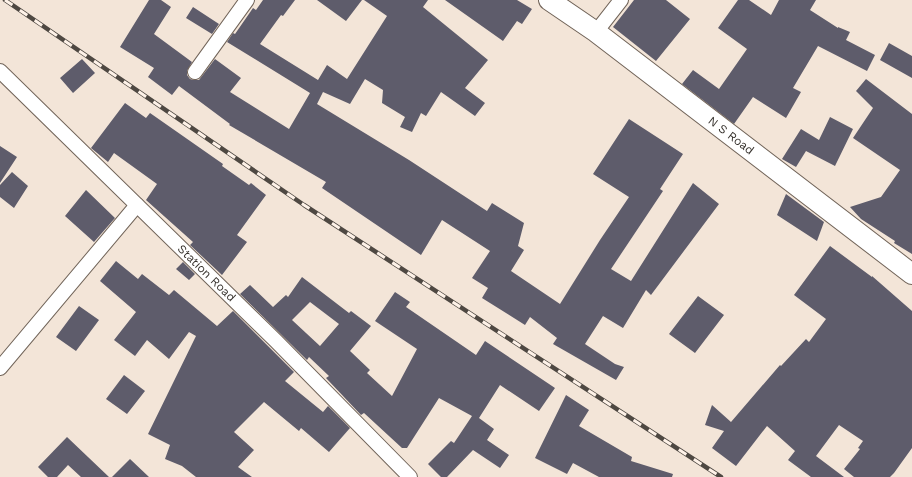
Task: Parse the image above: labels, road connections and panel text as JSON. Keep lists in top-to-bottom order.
{
  "streets": {
    "main road": ["N S Road"],
    "street": ["Station Road"]
  }
}
